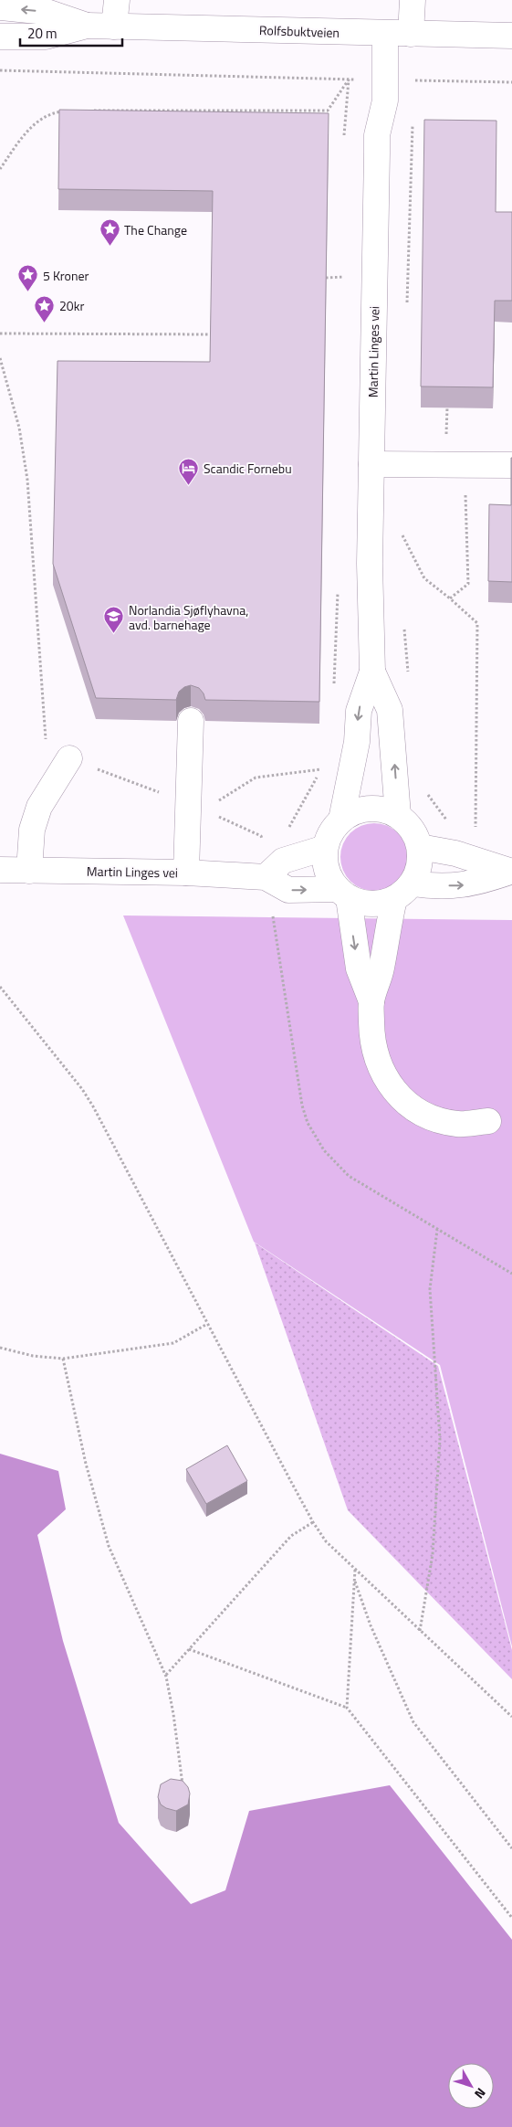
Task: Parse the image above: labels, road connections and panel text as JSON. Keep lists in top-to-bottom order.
{
  "streets": {
    "street": ["Rolfsbuktveien", "Martin Linges vei"]
  },
  "crossings": [
    ["Rolfsbuktveien", "Martin Linges vei"]
  ],
  "places": {
    "place": ["The Change", "5 Kroner", "20kr"],
    "hotel": ["Scandic Fornebu"],
    "school or university": ["Norlandia Sjøflyhavna, avd. barnehage"]
  },
  "scale_bar": "20 m",
  "north": "bottom right"
}
